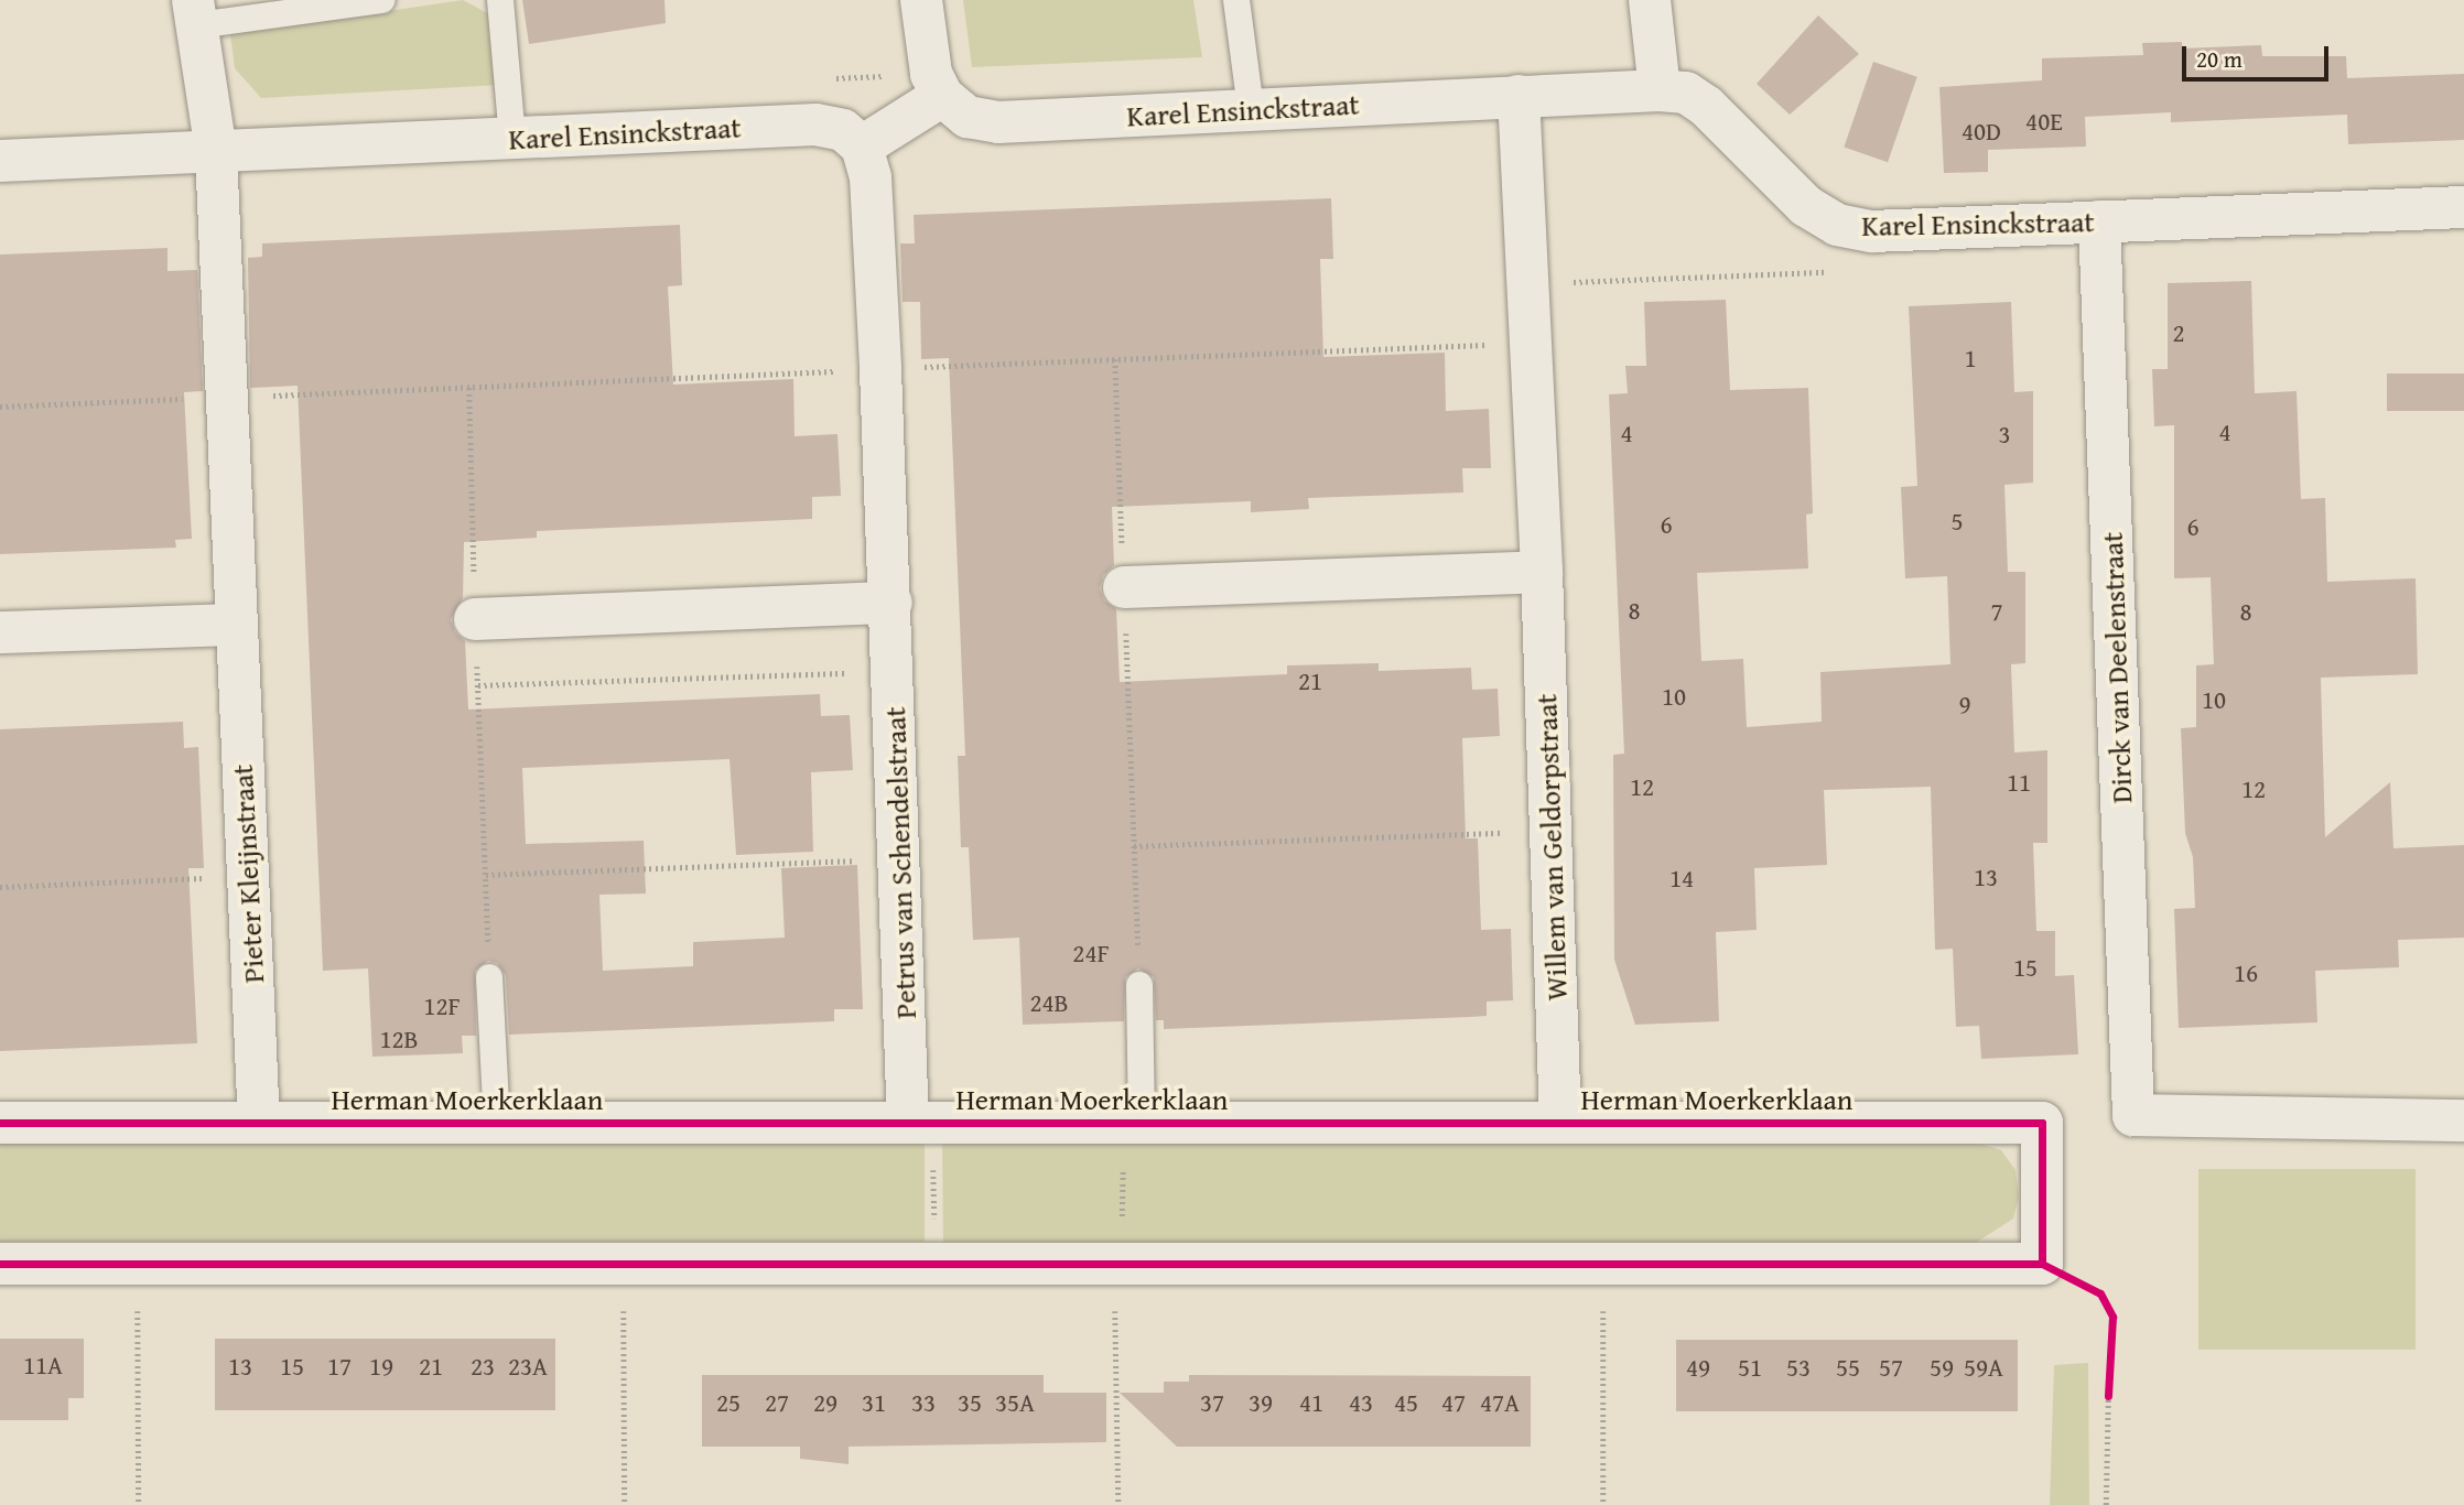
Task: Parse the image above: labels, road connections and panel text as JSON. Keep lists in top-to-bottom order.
{
  "streets": {
    "street": [
      "Karel Ensinckstraat",
      "Dirck van Deelenstraat",
      "Willem van Geldorpstraat",
      "Petrus van Schendelstraat",
      "Pieter Kleijnstraat",
      "Herman Moerkerklaan"
    ]
  },
  "crossings": [
    ["Karel Ensinckstraat", "Dirck van Deelenstraat"],
    ["Karel Ensinckstraat", "Willem van Geldorpstraat"],
    ["Karel Ensinckstraat", "Petrus van Schendelstraat"],
    ["Karel Ensinckstraat", "Pieter Kleijnstraat"],
    ["Willem van Geldorpstraat", "Herman Moerkerklaan"],
    ["Petrus van Schendelstraat", "Herman Moerkerklaan"],
    ["Pieter Kleijnstraat", "Herman Moerkerklaan"]
  ],
  "house_numbers": [
    "40E",
    "40D",
    "2",
    "1",
    "4",
    "4",
    "3",
    "5",
    "6",
    "6",
    "8",
    "7",
    "8",
    "21",
    "10",
    "10",
    "9",
    "11",
    "12",
    "12",
    "13",
    "14",
    "24F",
    "15",
    "16",
    "24B",
    "12F",
    "12B",
    "11A",
    "13",
    "15",
    "17",
    "19",
    "21",
    "23",
    "23A",
    "49",
    "51",
    "53",
    "55",
    "57",
    "59",
    "59A",
    "25",
    "27",
    "29",
    "31",
    "33",
    "35",
    "35A",
    "37",
    "39",
    "41",
    "43",
    "45",
    "47",
    "47A"
  ],
  "scale_bar": "20 m"
}
